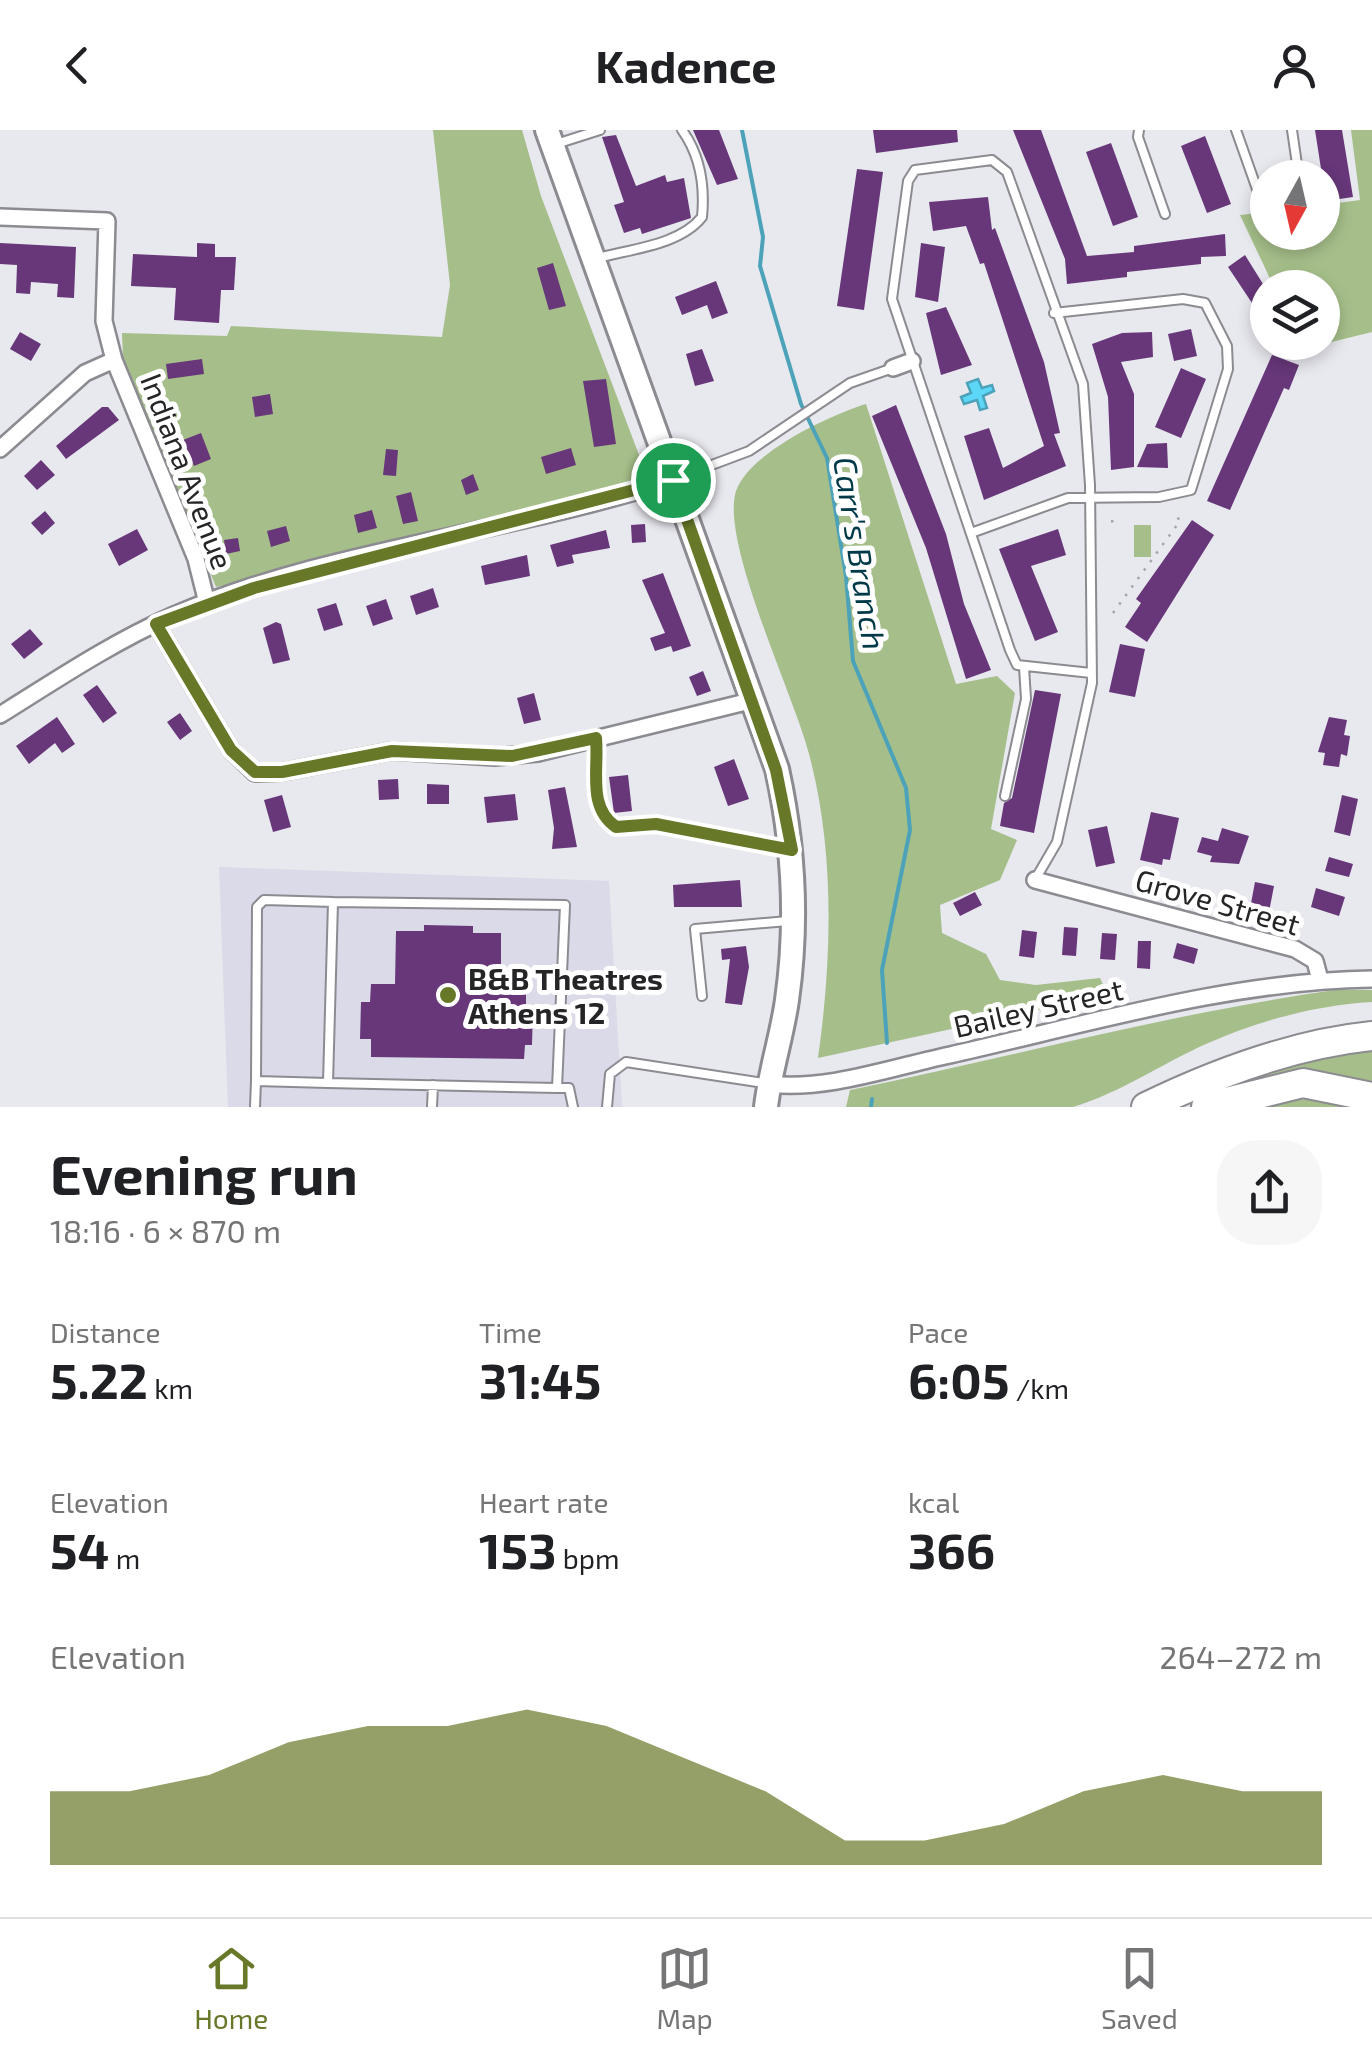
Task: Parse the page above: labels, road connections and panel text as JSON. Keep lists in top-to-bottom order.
{
  "streets": {
    "street": ["Indiana Avenue", "Grove Street", "Bailey Street"]
  },
  "crossings": [
    ["Grove Street", "Bailey Street"]
  ],
  "water": ["Carr's Branch"],
  "places": ["B&B Theatres Athens 12"],
  "north": "bottom",
  "page": {
    "header": "Kadence",
    "heading": ["Evening run", "18:16 · 6 × 870 m"],
    "stats": [
      ["Distance", "5.22 km"],
      ["Time", "31:45"],
      ["Pace", "6:05 /km"],
      ["Elevation", "54 m"],
      ["Heart rate", "153 bpm"],
      ["kcal", "366"]
    ],
    "chart": ["Elevation", "264–272 m"],
    "tabs": ["Home", "Map", "Saved"]
  }
}
